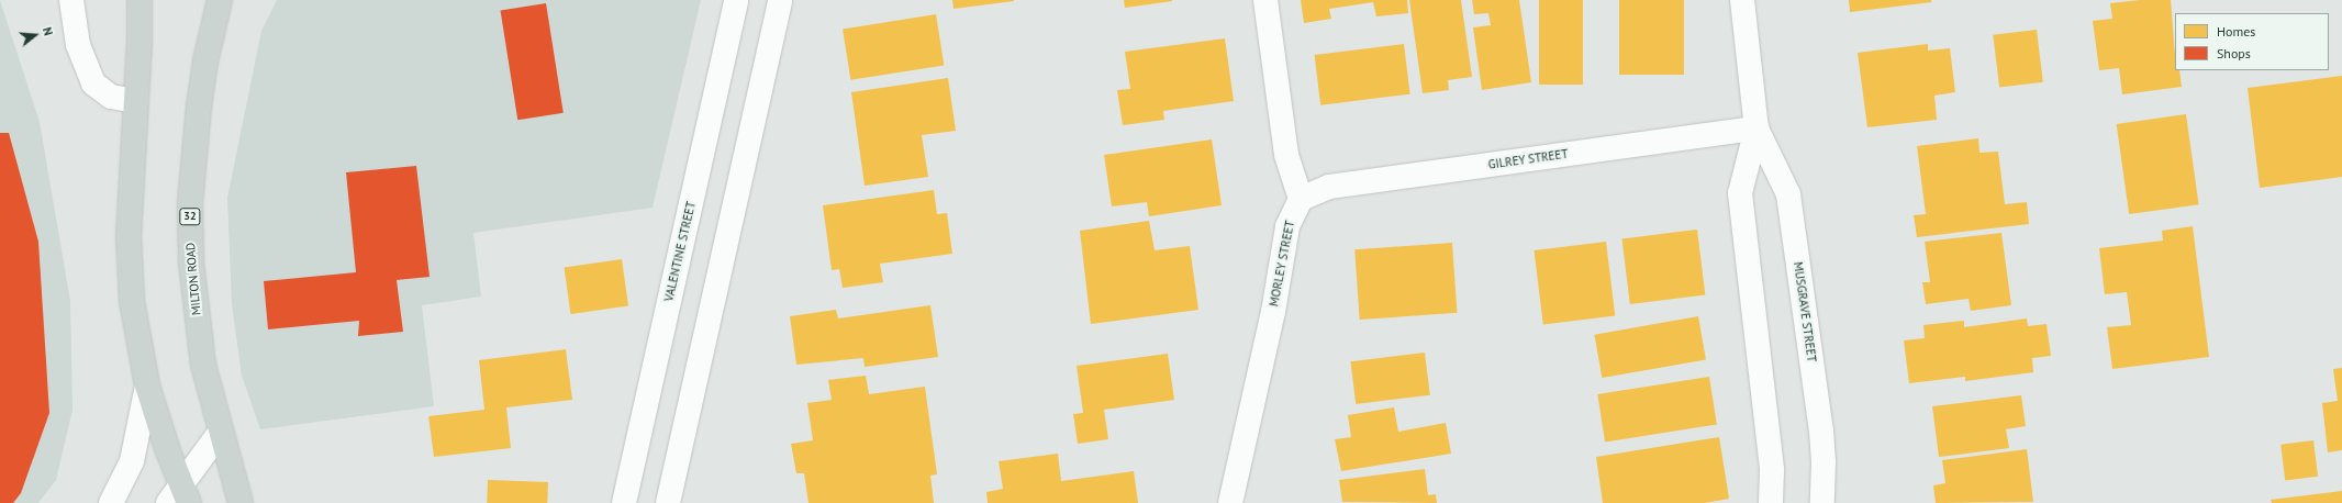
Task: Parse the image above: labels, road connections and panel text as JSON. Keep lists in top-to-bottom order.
{
  "streets": {
    "main road": ["32", "MILTON ROAD"],
    "street": [
      "GILREY STREET",
      "VALENTINE STREET",
      "MORLEY STREET",
      "MUSGRAVE STREET"
    ]
  },
  "crossings": [
    ["GILREY STREET", "MORLEY STREET"],
    ["GILREY STREET", "MUSGRAVE STREET"]
  ],
  "legend": ["Homes", "Shops"],
  "north": "right"
}
